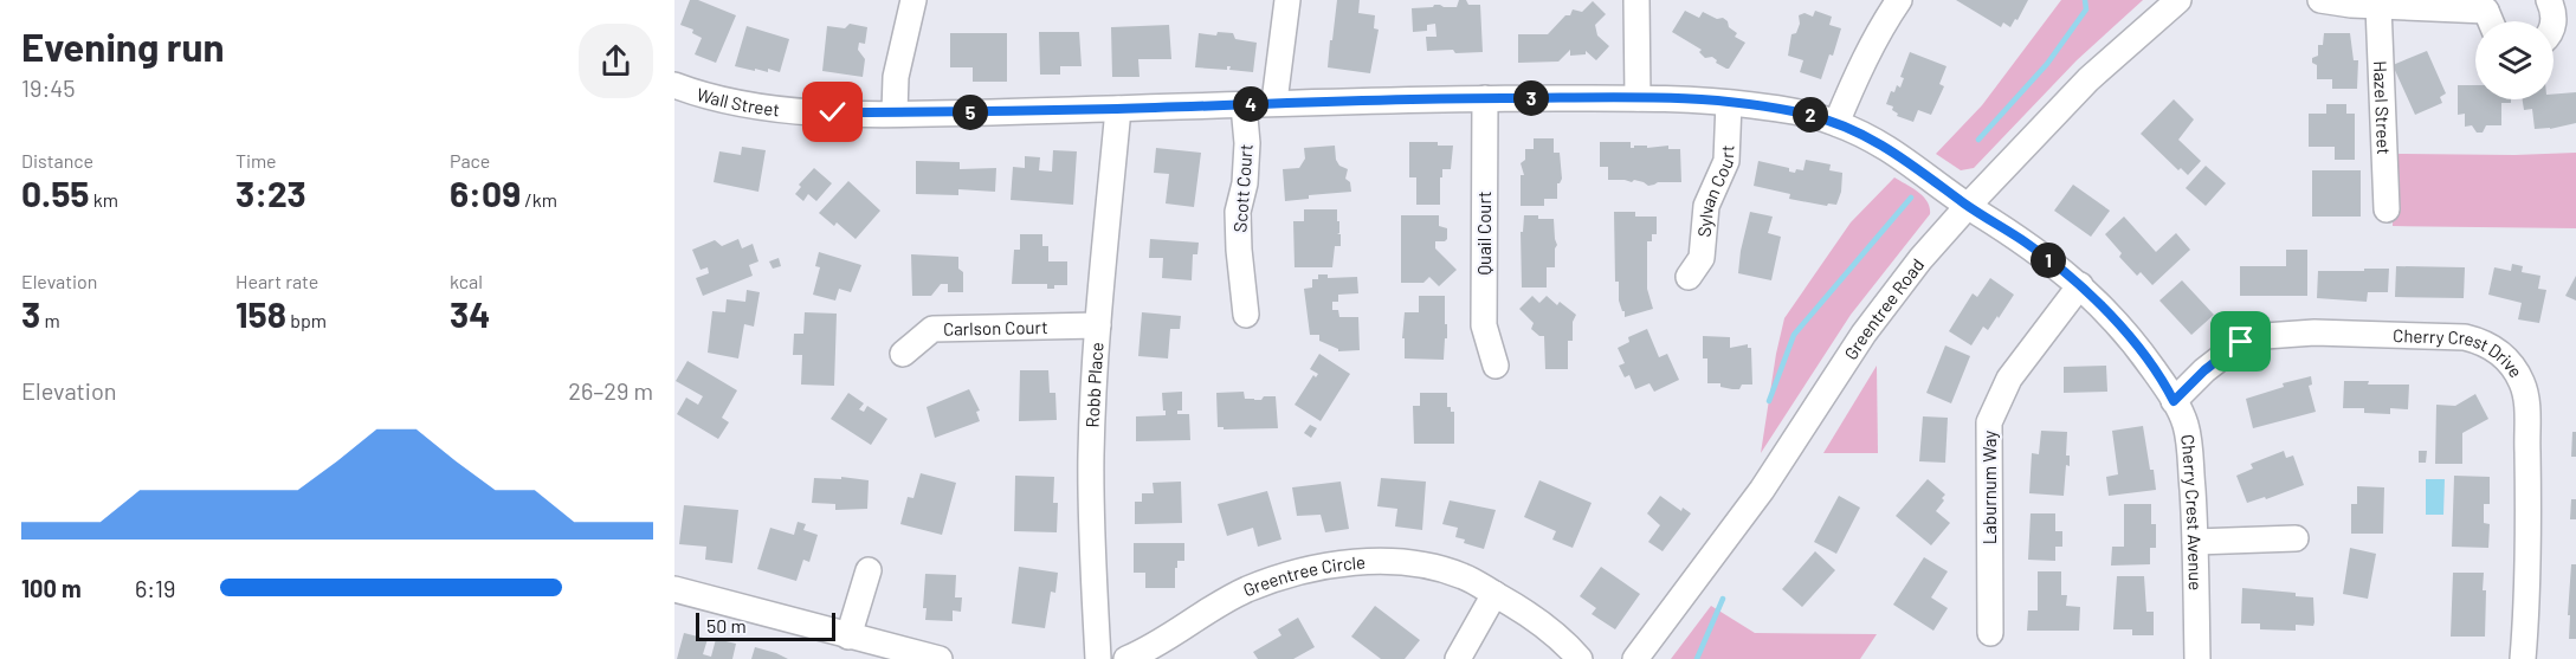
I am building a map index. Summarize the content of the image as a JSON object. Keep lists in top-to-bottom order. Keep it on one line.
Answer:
{"streets":{"street":["Wall Street","Hazel Street","Scott Court","Sylvan Court","Quail Court","Greentree Road","Carlson Court","Cherry Crest Drive","Robb Place","Laburnum Way","Cherry Crest Avenue","Greentree Circle"]},"crossings":[["Wall Street","Scott Court"],["Wall Street","Sylvan Court"],["Wall Street","Quail Court"],["Wall Street","Greentree Road"],["Wall Street","Robb Place"],["Wall Street","Cherry Crest Avenue"],["Greentree Road","Cherry Crest Avenue"],["Carlson Court","Robb Place"],["Cherry Crest Drive","Cherry Crest Avenue"],["Laburnum Way","Cherry Crest Avenue"]],"scale_bar":"50 m","page":{"heading":["Evening run","19:45"],"pins":["3","4","5","2","1"],"stats":[["Distance","0.55 km"],["Time","3:23"],["Pace","6:09 /km"],["Elevation","3 m"],["Heart rate","158 bpm"],["kcal","34"]],"chart":["Elevation","26–29 m"],"list":[{"name":"100 m","note":"6:19"}],"scale":"50 m"}}
